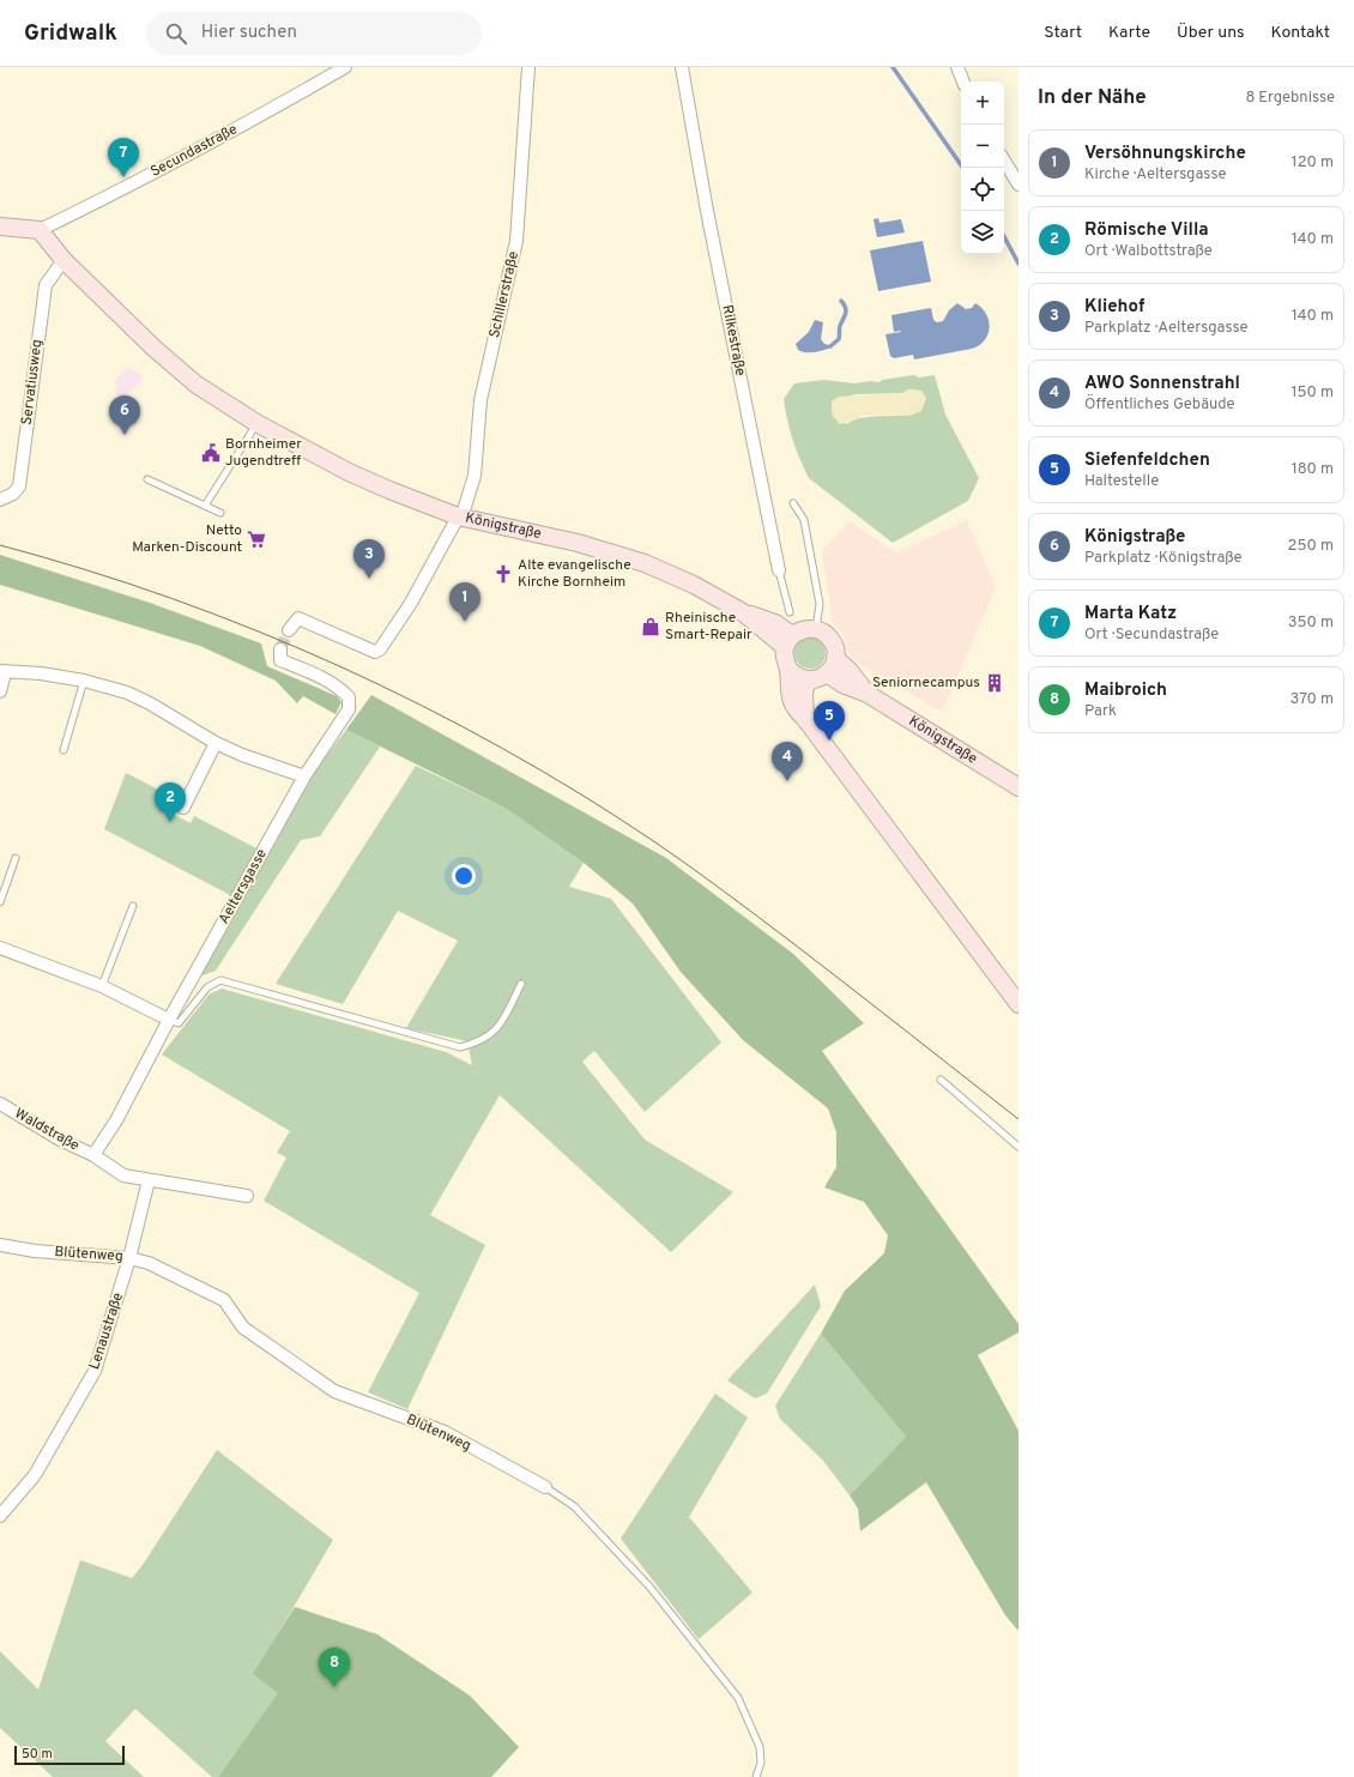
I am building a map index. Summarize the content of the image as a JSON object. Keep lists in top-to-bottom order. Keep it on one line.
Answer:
{"streets":{"street":["Secundastraße","Schillerstraße","Rilkestraße","Servatiusweg","Königstraße","Aeltersgasse","Waldstraße","Blütenweg","Lenaustraße"]},"crossings":[["Secundastraße","Königstraße"],["Schillerstraße","Königstraße"],["Servatiusweg","Königstraße"],["Aeltersgasse","Waldstraße"],["Blütenweg","Lenaustraße"]],"places":{"public building":["Bornheimer Jugendtreff"],"supermarket":["Netto Marken-Discount"],"church":["Alte evangelische Kirche Bornheim"],"shop":["Rheinische Smart-Repair"],"building":["Seniornecampus"]},"scale_bar":"50 m","page":{"header":"Gridwalk","search":"Hier suchen","nav":["Start","Karte","Über uns","Kontakt"],"heading":["In der Nähe","8 Ergebnisse"],"map_buttons":["+","−"],"list":[{"mark":"1","name":"Versöhnungskirche","note":"Kirche · Aeltersgasse","value":"120 m"},{"mark":"2","name":"Römische Villa","note":"Ort · Walbottstraße","value":"140 m"},{"mark":"3","name":"Kliehof","note":"Parkplatz · Aeltersgasse","value":"140 m"},{"mark":"4","name":"AWO Sonnenstrahl","note":"Öffentliches Gebäude","value":"150 m"},{"mark":"5","name":"Siefenfeldchen","note":"Haltestelle","value":"180 m"},{"mark":"6","name":"Königstraße","note":"Parkplatz · Königstraße","value":"250 m"},{"mark":"7","name":"Marta Katz","note":"Ort · Secundastraße","value":"350 m"},{"mark":"8","name":"Maibroich","note":"Park","value":"370 m"}],"pins":["7","6","3","1","5","4","2","8"],"scale":"50 m"}}
